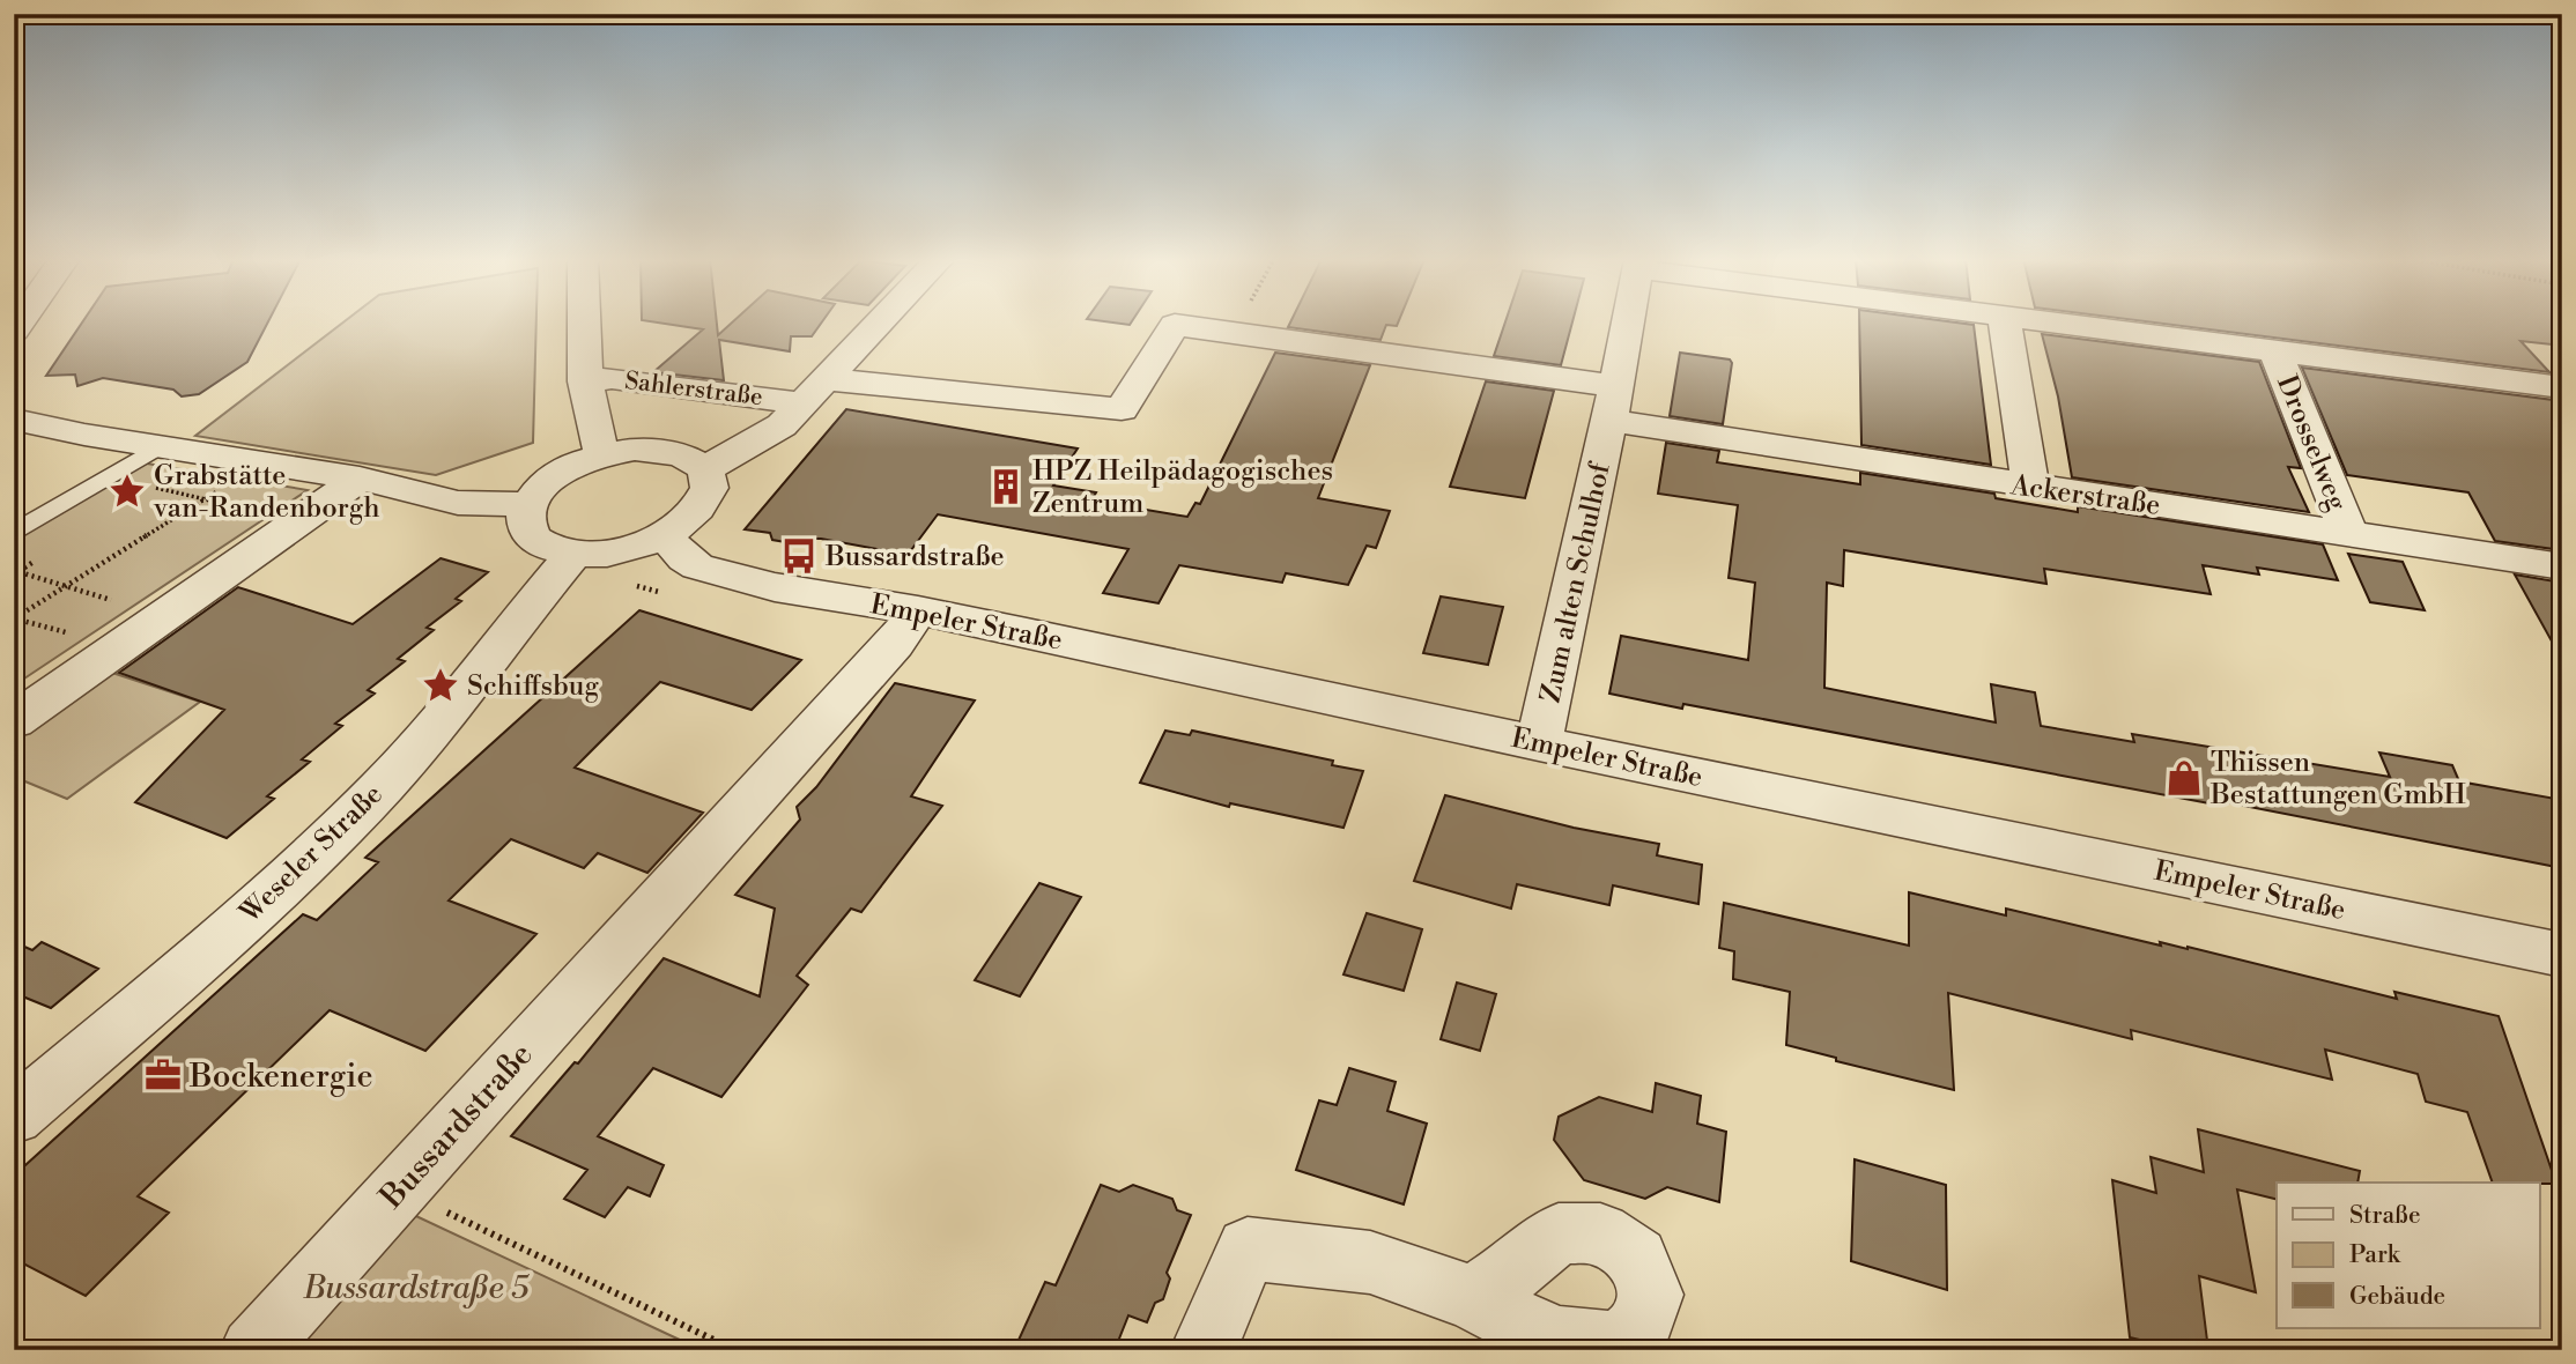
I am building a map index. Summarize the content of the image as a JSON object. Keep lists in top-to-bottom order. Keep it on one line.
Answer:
{"streets":{"street":["Sahlerstraße","Drosselweg","Ackerstraße","Zum alten Schulhof","Empeler Straße","Weseler Straße","Bussardstraße"]},"crossings":[["Drosselweg","Ackerstraße"],["Ackerstraße","Zum alten Schulhof"],["Zum alten Schulhof","Empeler Straße"],["Empeler Straße","Bussardstraße"]],"parks":["Bussardstraße 5"],"places":{"building":["HPZ Heilpädagogisches Zentrum"],"place":["Grabstätte van-Randenborgh","Schiffsbug"],"bus stop":["Bussardstraße"],"shop":["Thissen Bestattungen GmbH"],"office":["Bockenergie"]},"legend":["Straße","Park","Gebäude"]}
